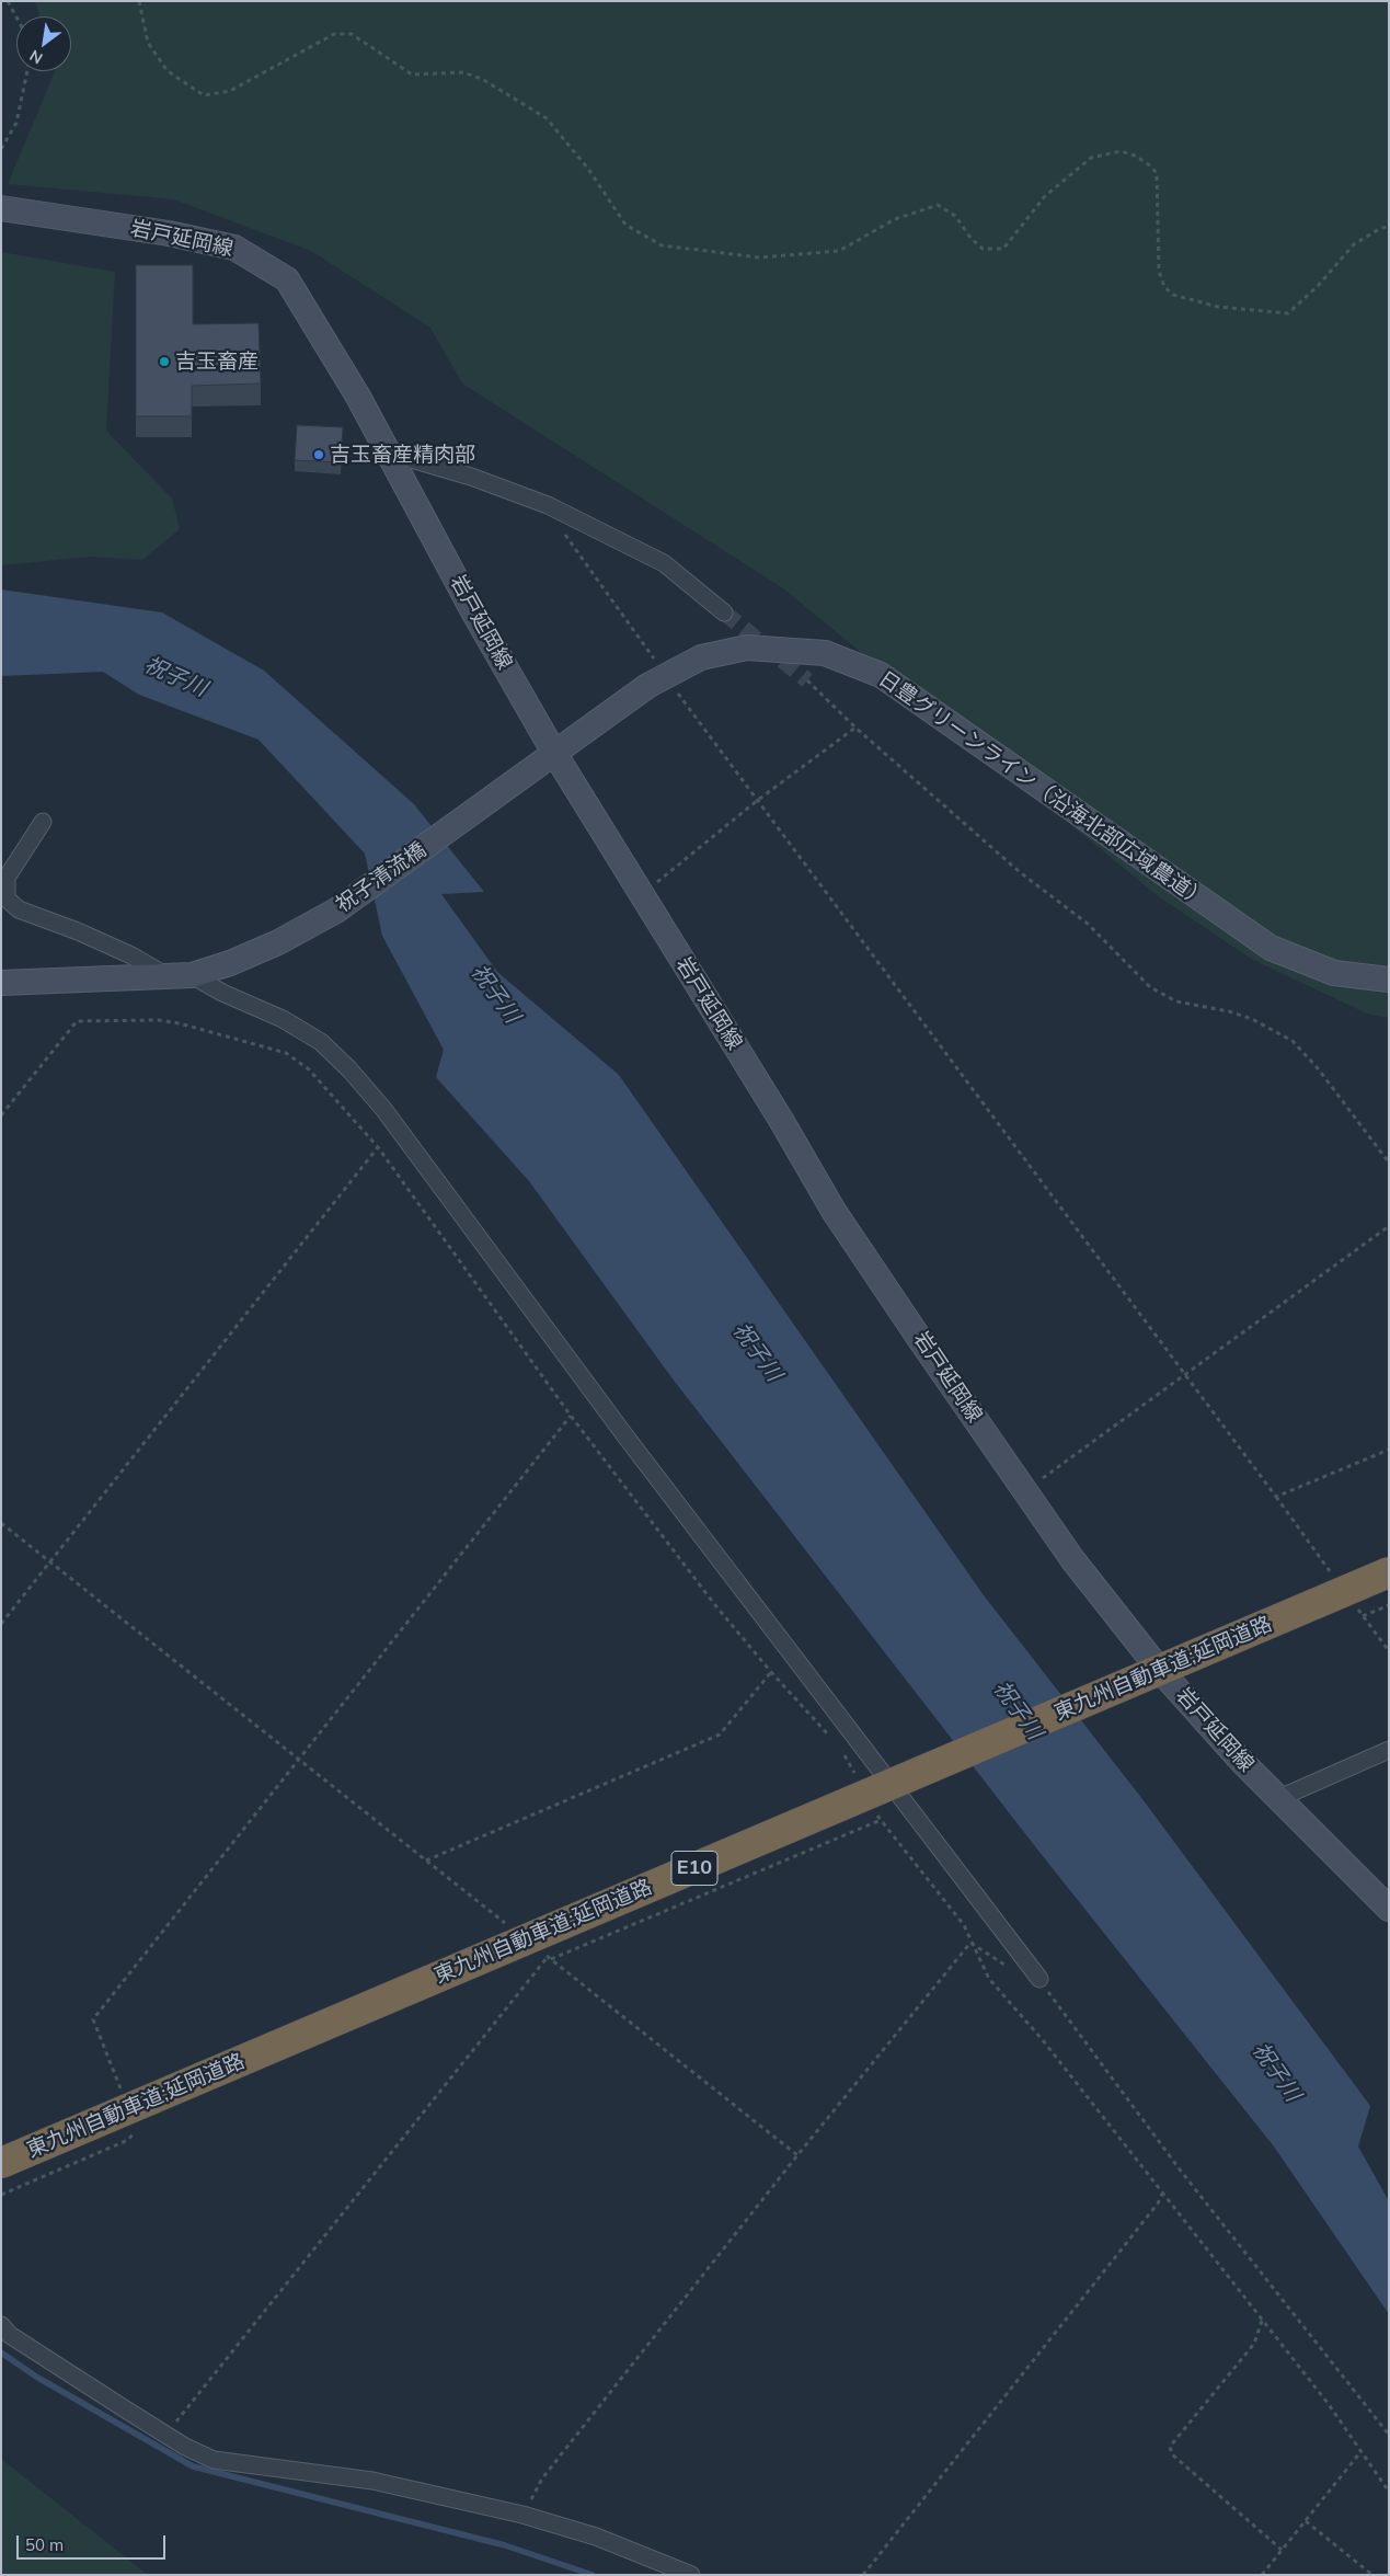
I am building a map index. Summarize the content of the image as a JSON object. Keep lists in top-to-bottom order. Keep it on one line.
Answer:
{"streets":{"highway":["東九州自動車道;延岡道路","E10"],"main road":["岩戸延岡線","日豊グリーンライン（沿海北部広域農道）","祝子清流橋"]},"crossings":[["岩戸延岡線","日豊グリーンライン（沿海北部広域農道）"],["日豊グリーンライン（沿海北部広域農道）","祝子清流橋"]],"water":["祝子川"],"places":["吉玉畜産","吉玉畜産精肉部"],"scale_bar":"50 m","north":"bottom left"}
